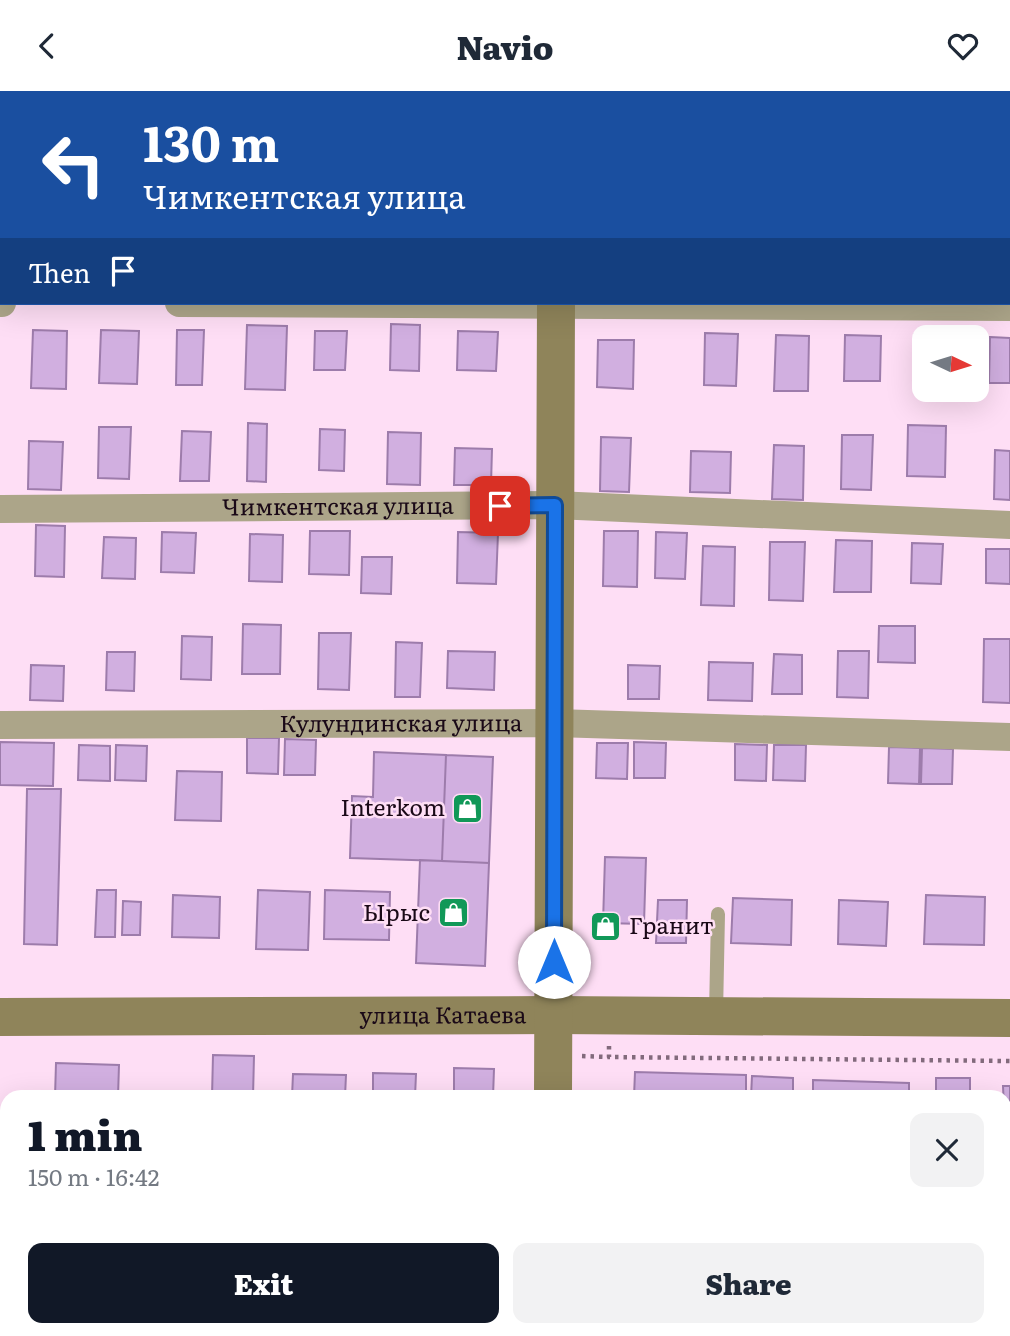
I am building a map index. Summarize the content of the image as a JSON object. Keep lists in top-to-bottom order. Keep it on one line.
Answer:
{"streets":{"street":["Чимкентская улица","Кулундинская улица","улица Катаева"]},"places":{"shop":["Interkom","Ырыс","Гранит"]},"north":"right","page":{"header":"Navio","turn":["130 m","Чимкентская улица"],"then":"Then","heading":["1 min","150 m · 16:42"],"buttons":["Exit","Share"]}}
